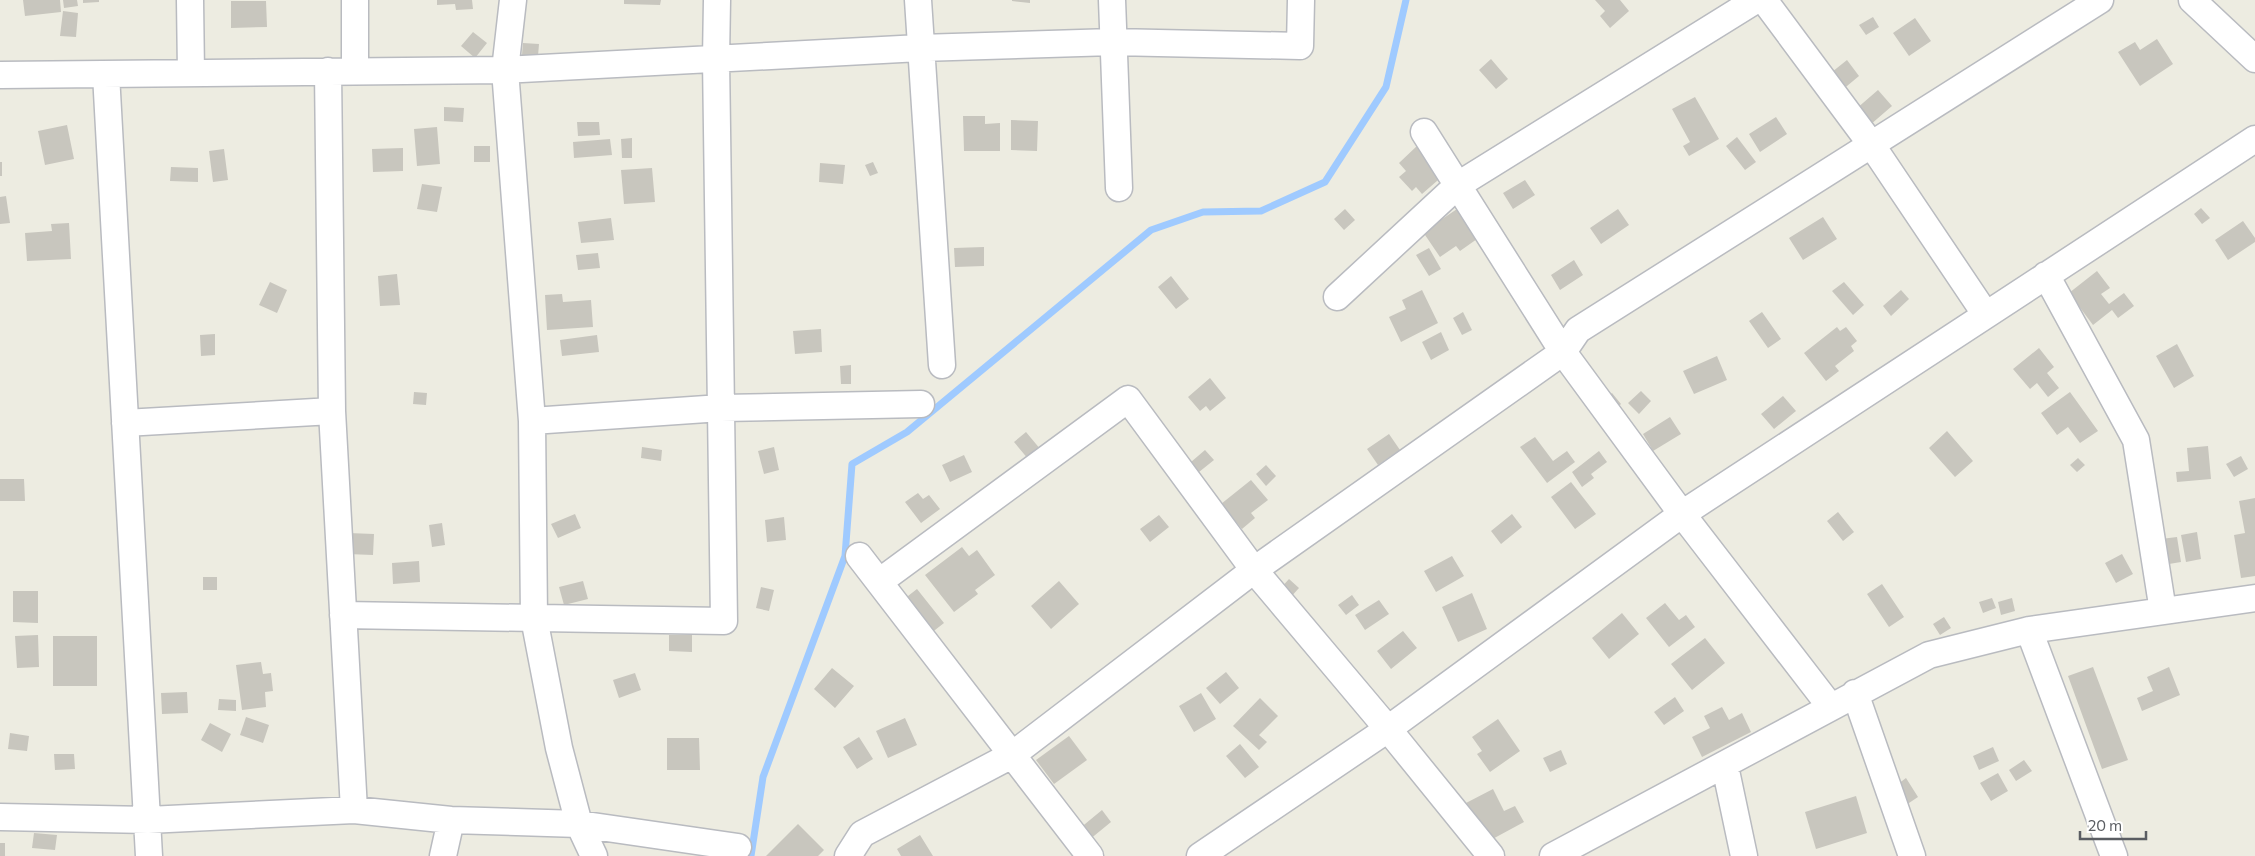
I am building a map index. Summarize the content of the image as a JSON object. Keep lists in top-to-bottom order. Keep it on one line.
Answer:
{"scale_bar":"20 m"}
